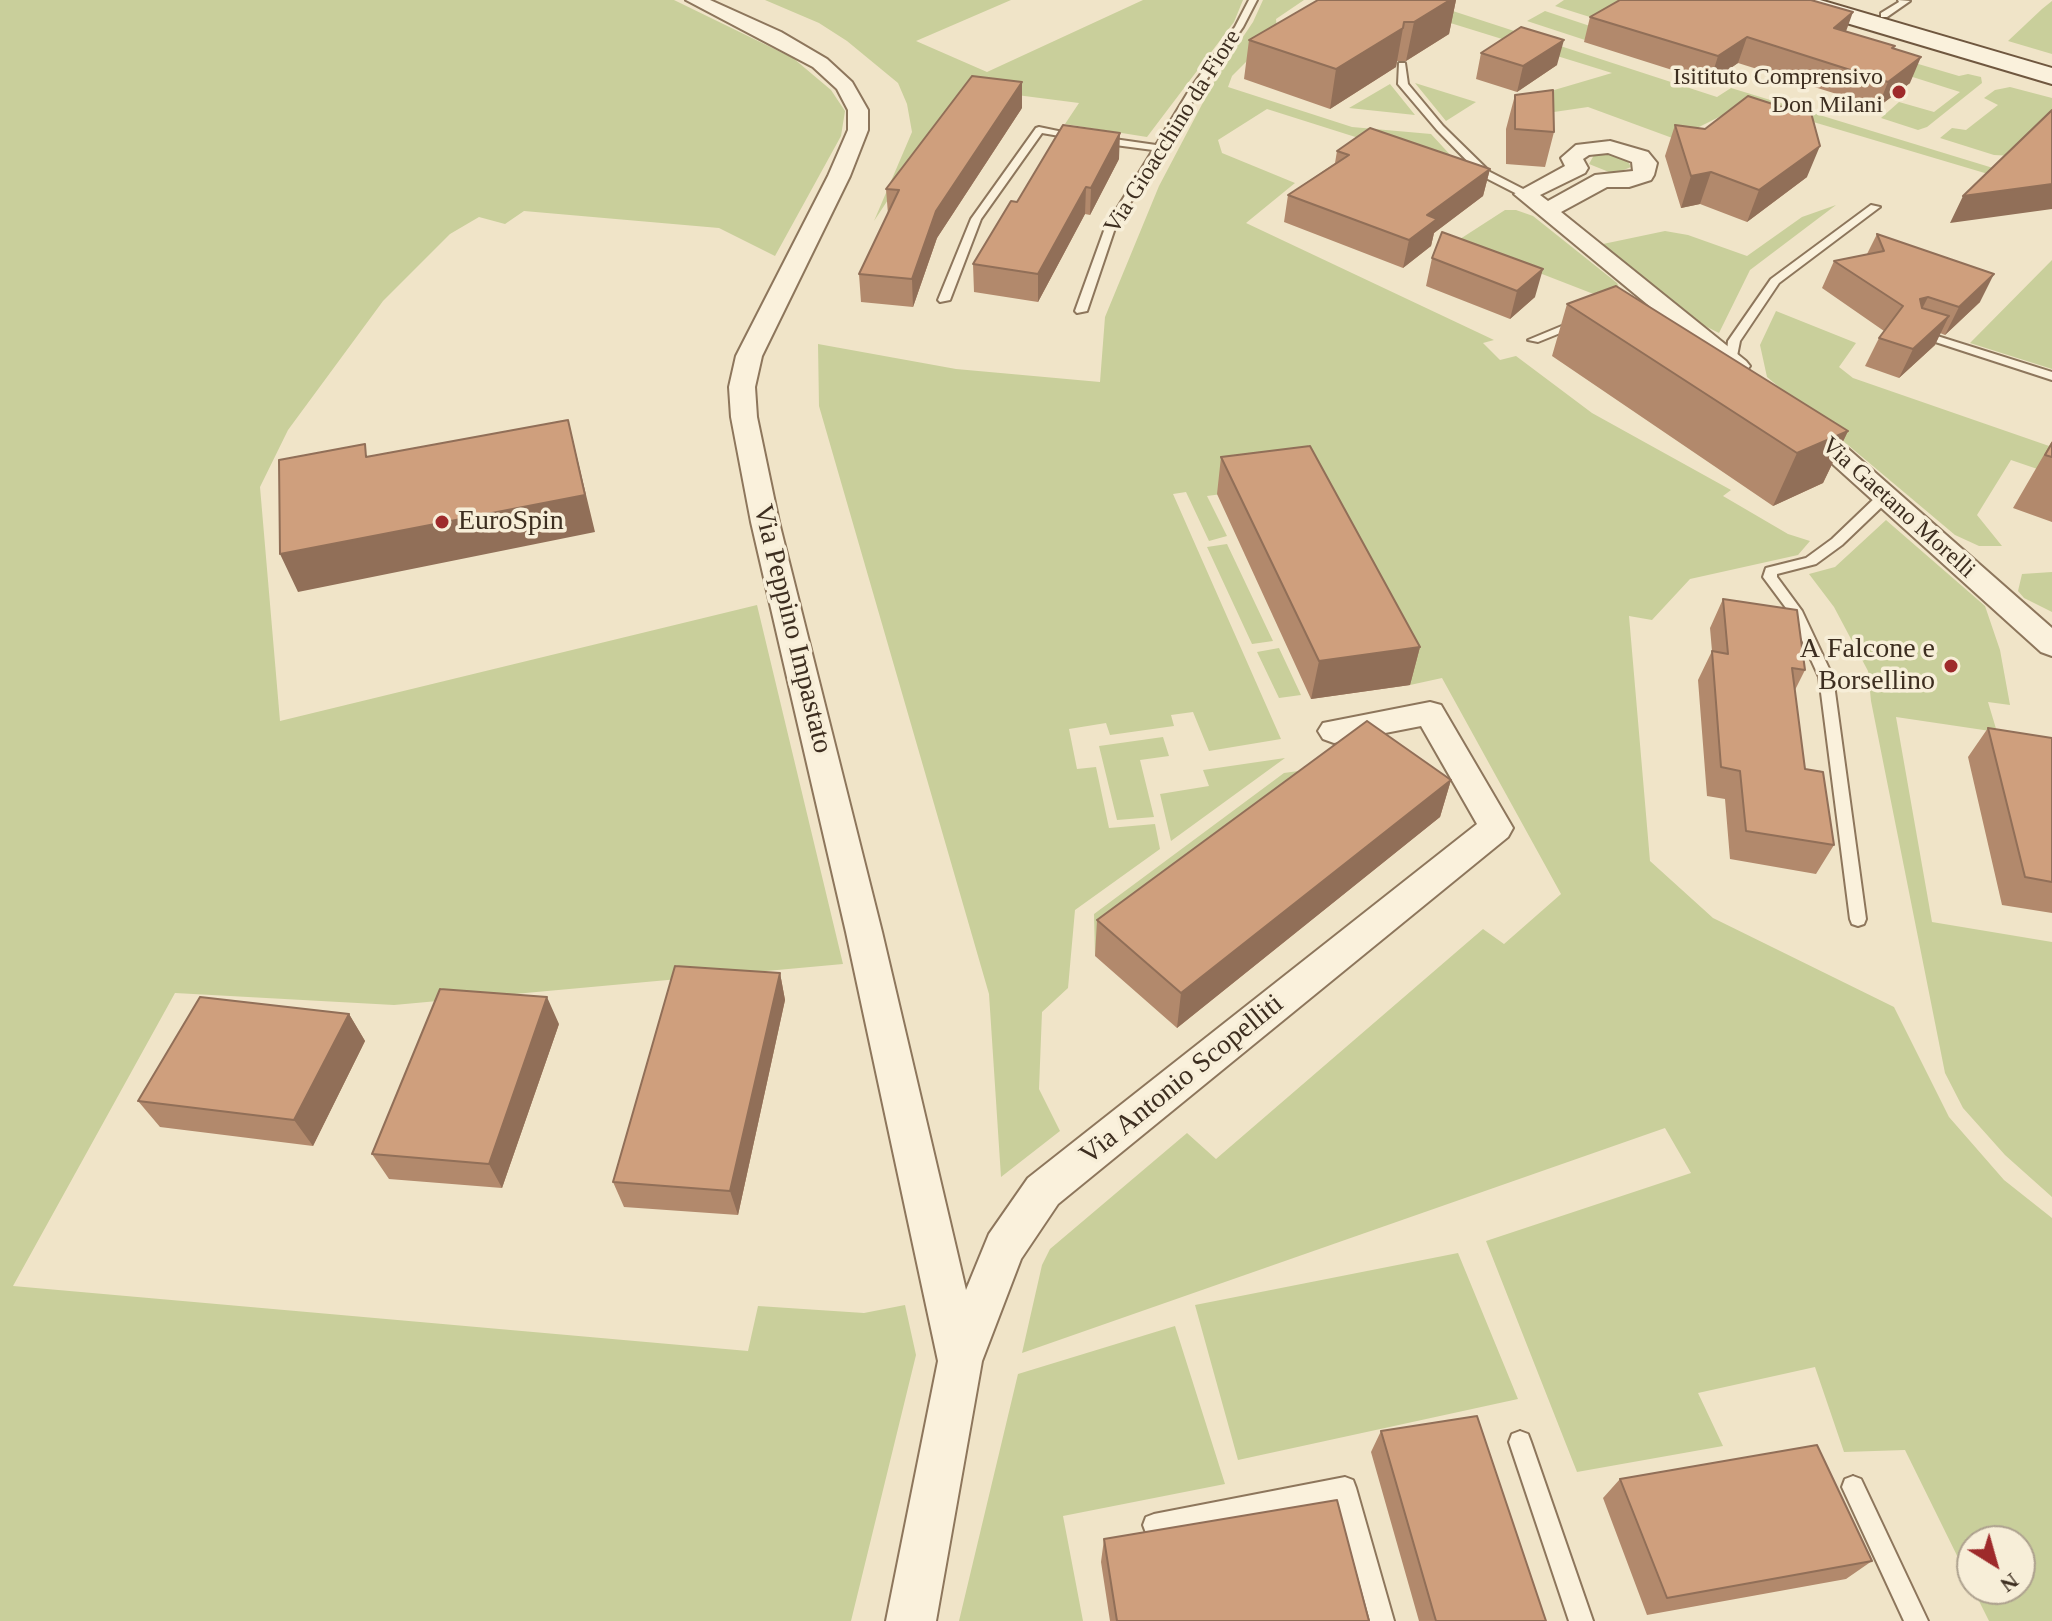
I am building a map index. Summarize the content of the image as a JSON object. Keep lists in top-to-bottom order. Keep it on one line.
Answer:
{"streets":{"street":["Via Gaetano Morelli","Via Peppino Impastato","Via Antonio Scopelliti"],"lane":["Via Gioacchino da Fiore"]},"crossings":[["Via Peppino Impastato","Via Antonio Scopelliti"]],"places":["Isitituto Comprensivo Don Milani","EuroSpin","A Falcone e Borsellino"],"north":"bottom right"}
